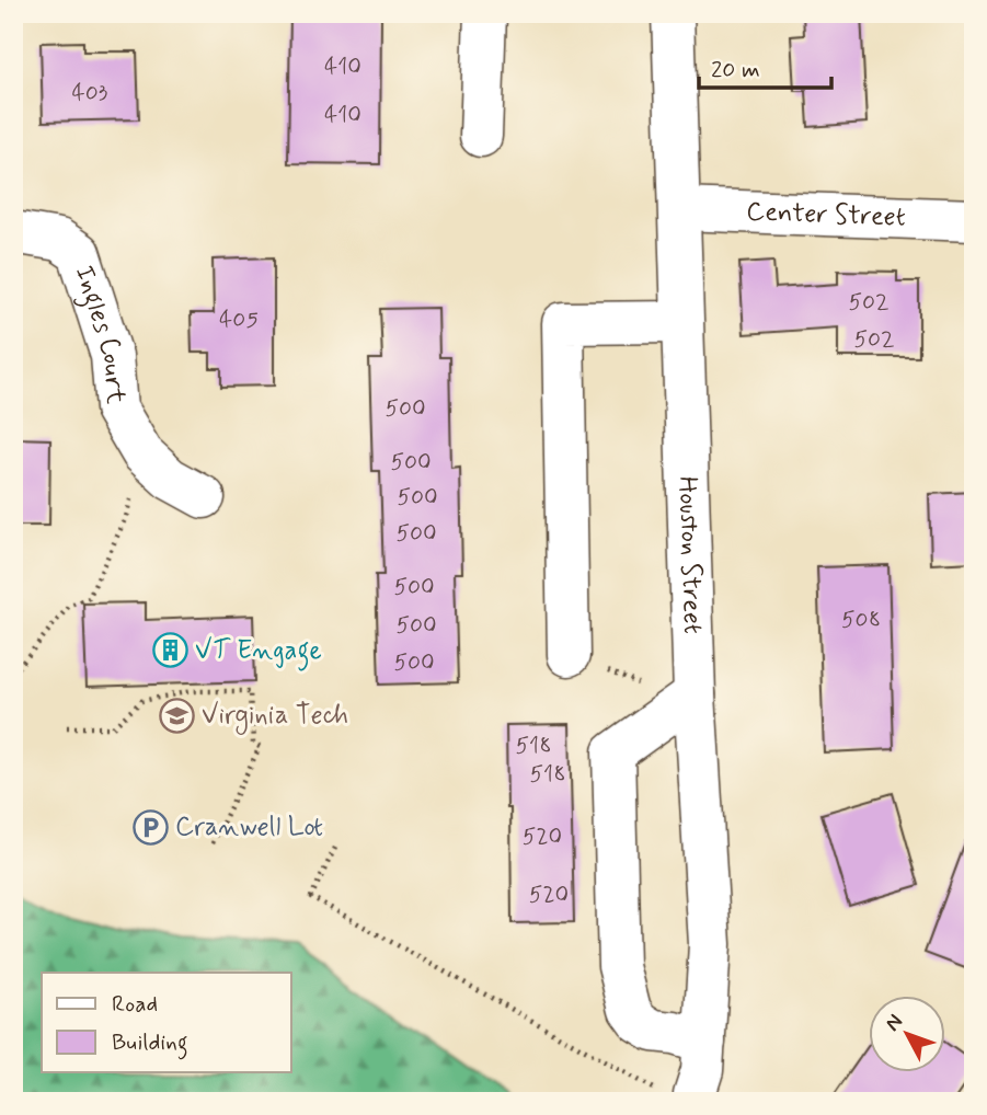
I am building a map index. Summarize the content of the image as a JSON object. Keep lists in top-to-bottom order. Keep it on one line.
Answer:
{"streets":{"street":["Center Street","Ingles Court","Houston Street"]},"crossings":[["Center Street","Houston Street"]],"places":{"building":["VT Engage"],"school or university":["Virginia Tech"],"parking":["Cranwell Lot"]},"house_numbers":["410","403","410","502","405","502","500","500","500","500","500","508","500","500","518","518","520","520"],"legend":["Road","Building"],"scale_bar":"20 m","north":"top left"}
